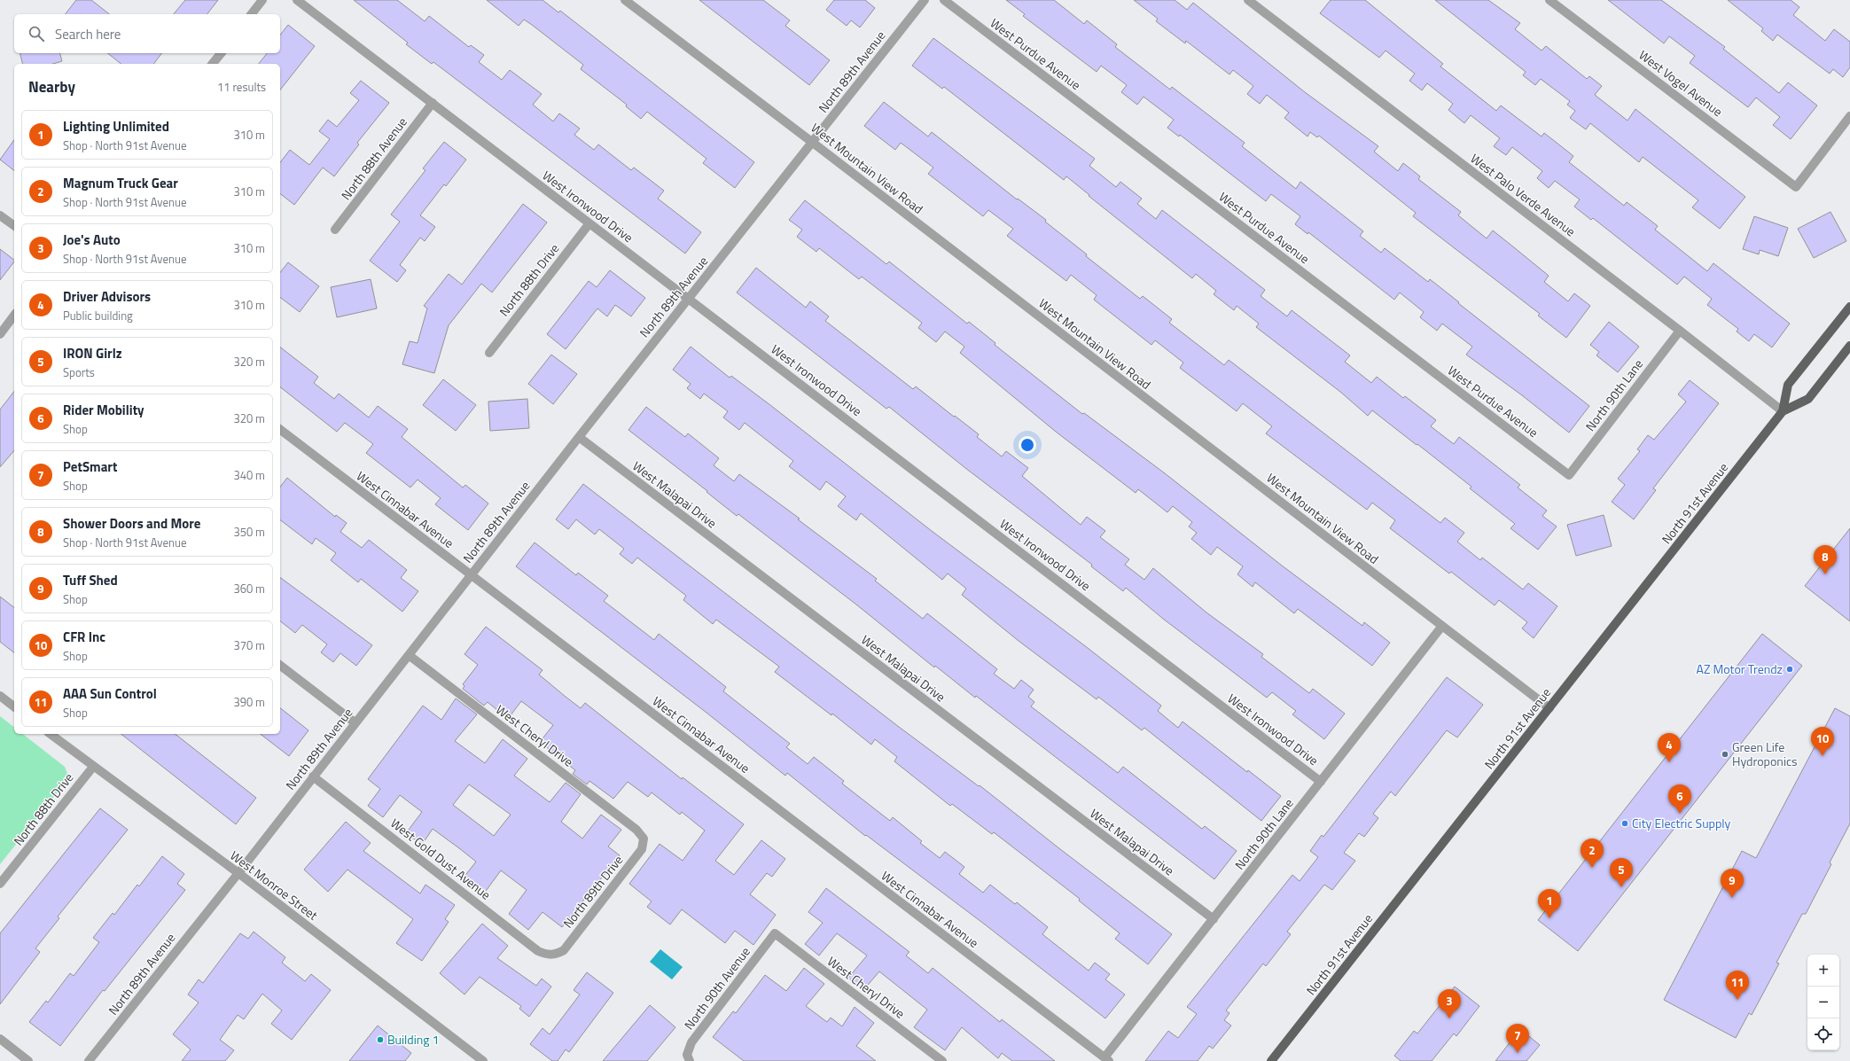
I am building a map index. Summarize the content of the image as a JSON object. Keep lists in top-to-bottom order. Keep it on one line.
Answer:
{"streets":{"main road":["North 91st Avenue"],"street":["West Purdue Avenue","North 89th Avenue","West Vogel Avenue","North 88th Avenue","West Mountain View Road","West Palo Verde Avenue","West Ironwood Drive","North 88th Drive","North 90th Lane","West Malapai Drive","West Cinnabar Avenue","West Cheryl Drive","West Gold Dust Avenue","West Monroe Street","North 89th Drive","North 90th Avenue"]},"crossings":[["West Purdue Avenue","North 90th Lane"],["North 89th Avenue","West Mountain View Road"],["North 89th Avenue","West Ironwood Drive"],["North 89th Avenue","West Malapai Drive"],["North 89th Avenue","West Cinnabar Avenue"],["North 89th Avenue","West Cheryl Drive"],["North 89th Avenue","West Gold Dust Avenue"],["North 89th Avenue","West Monroe Street"],["North 88th Avenue","West Ironwood Drive"],["West Mountain View Road","North 90th Lane"],["West Mountain View Road","North 91st Avenue"],["West Palo Verde Avenue","North 90th Lane"],["West Palo Verde Avenue","North 91st Avenue"],["West Ironwood Drive","North 88th Drive"],["West Ironwood Drive","North 90th Lane"],["North 88th Drive","West Monroe Street"],["North 90th Lane","West Malapai Drive"],["North 90th Lane","West Cinnabar Avenue"],["West Cheryl Drive","North 89th Drive"],["West Cheryl Drive","North 90th Avenue"],["West Gold Dust Avenue","North 89th Drive"]],"places":["AZ Motor Trendz","Green Life Hydroponics","City Electric Supply","Building 1"],"page":{"search":"Search here","heading":["Nearby","11 results"],"list":[{"mark":"1","name":"Lighting Unlimited","note":"Shop · North 91st Avenue","value":"310 m"},{"mark":"2","name":"Magnum Truck Gear","note":"Shop · North 91st Avenue","value":"310 m"},{"mark":"3","name":"Joe's Auto","note":"Shop · North 91st Avenue","value":"310 m"},{"mark":"4","name":"Driver Advisors","note":"Public building","value":"310 m"},{"mark":"5","name":"IRON Girlz","note":"Sports","value":"320 m"},{"mark":"6","name":"Rider Mobility","note":"Shop","value":"320 m"},{"mark":"7","name":"PetSmart","note":"Shop","value":"340 m"},{"mark":"8","name":"Shower Doors and More","note":"Shop · North 91st Avenue","value":"350 m"},{"mark":"9","name":"Tuff Shed","note":"Shop","value":"360 m"},{"mark":"10","name":"CFR Inc","note":"Shop","value":"370 m"},{"mark":"11","name":"AAA Sun Control","note":"Shop","value":"390 m"}],"pins":["8","10","4","6","2","5","9","1","11","3","7"],"map_buttons":["+","−"]}}
